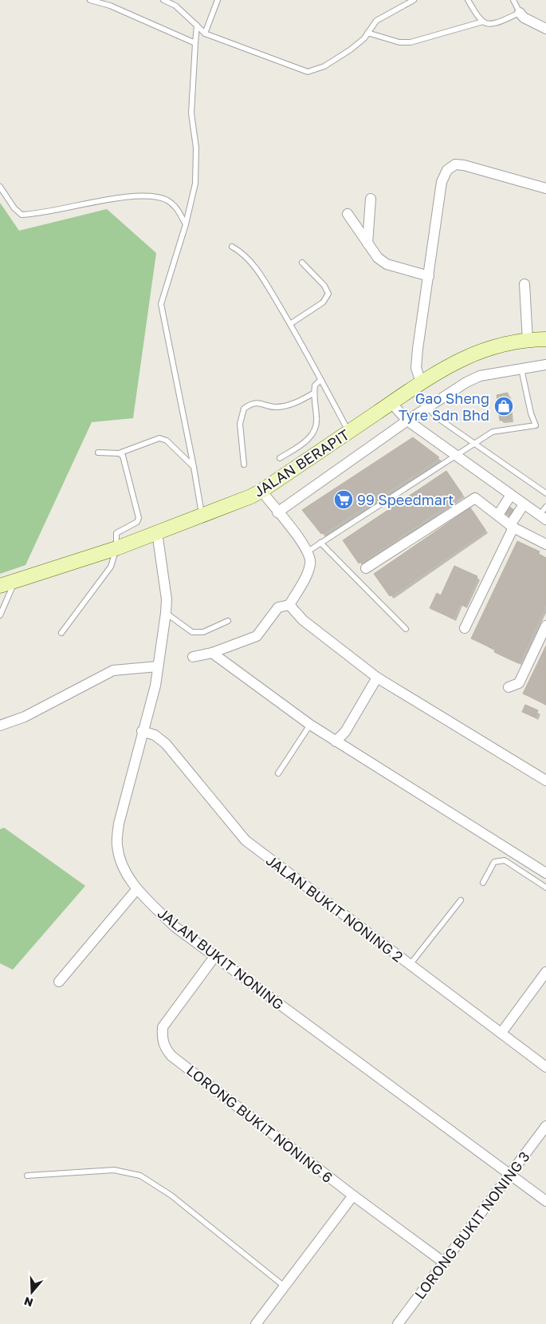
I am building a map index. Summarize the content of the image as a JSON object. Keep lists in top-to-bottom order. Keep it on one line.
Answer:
{"streets":{"main road":["JALAN BERAPIT"],"street":["JALAN BUKIT NONING 2","JALAN BUKIT NONING","LORONG BUKIT NONING 6","LORONG BUKIT NONING 3"]},"crossings":[["JALAN BERAPIT","JALAN BUKIT NONING"],["JALAN BUKIT NONING 2","JALAN BUKIT NONING"],["JALAN BUKIT NONING","LORONG BUKIT NONING 6"],["JALAN BUKIT NONING","LORONG BUKIT NONING 3"],["LORONG BUKIT NONING 6","LORONG BUKIT NONING 3"]],"places":{"shop":["Gao Sheng Tyre Sdn Bhd"],"supermarket":["99 Speedmart"]},"north":"bottom"}
